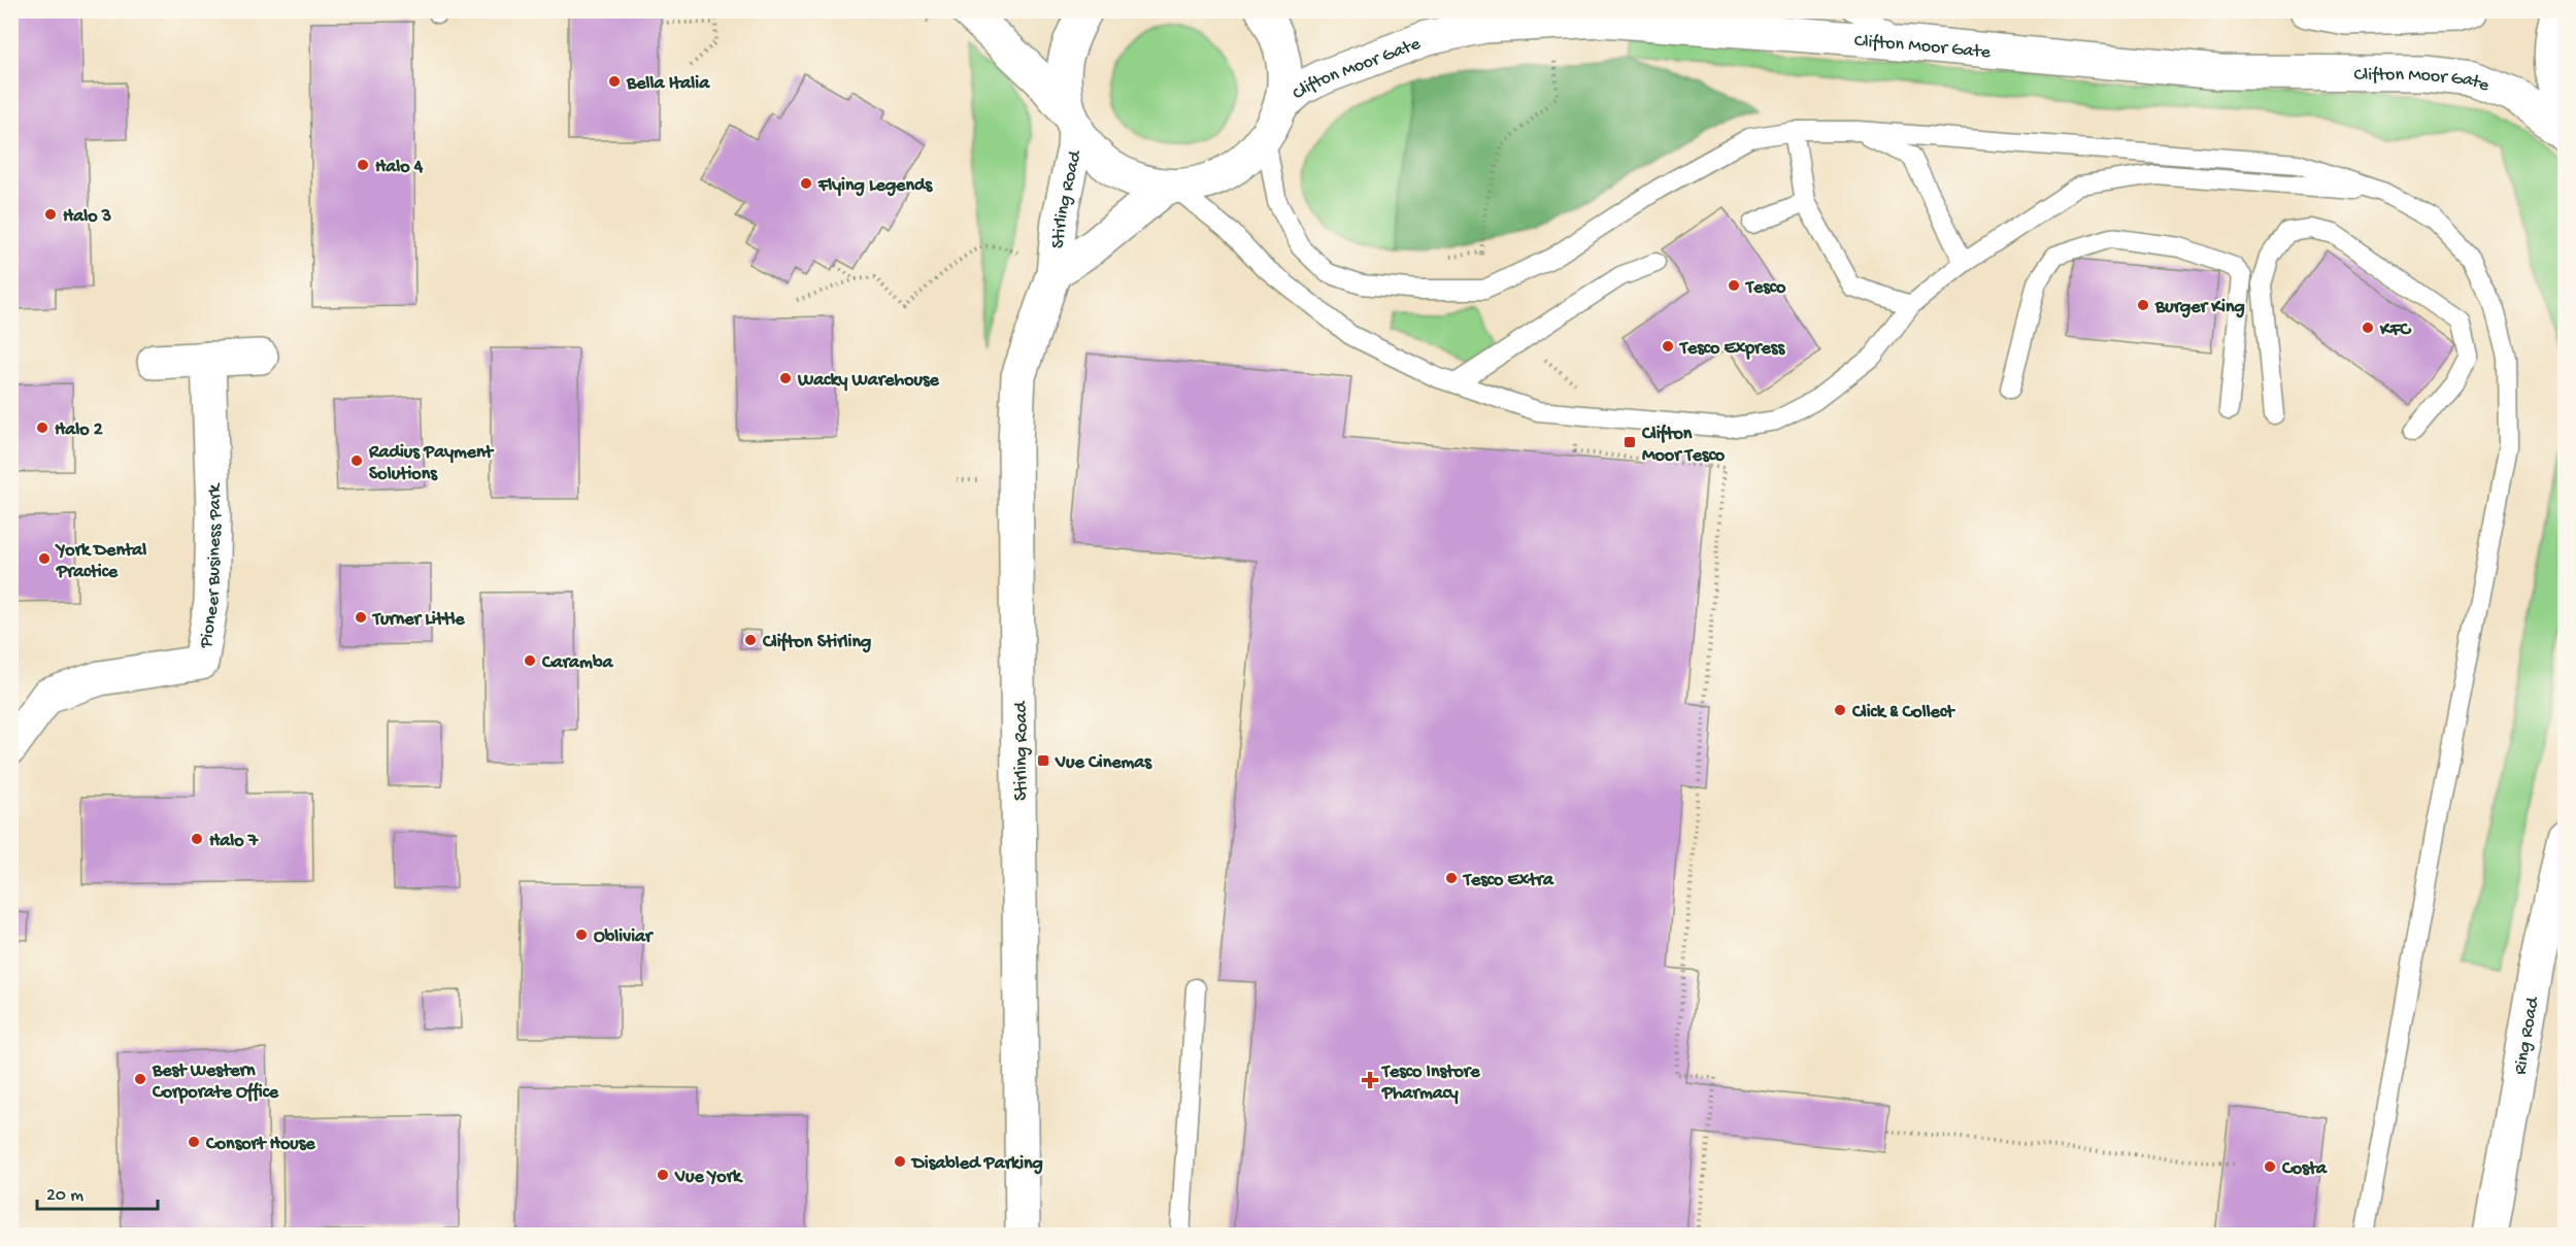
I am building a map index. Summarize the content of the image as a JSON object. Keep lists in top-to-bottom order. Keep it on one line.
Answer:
{"streets":{"main road":["Clifton Moor Gate","Stirling Road","Pioneer Business Park","Ring Road"]},"places":{"other":["Bella Italia","Halo 4","Flying Legends","Halo 3","Tesco","Burger King","KFC","Tesco Express","Wacky Warehouse","Halo 2","Radius Payment Solutions","York Dental Practice","Turner Little","Clifton Stirling","Caramba","Click & Collect","Halo 7","Tesco Extra","Obliviar","Best Western Corporate Office","Consort House","Disabled Parking","Costa","Vue York"],"transit":["Clifton Moor Tesco","Vue Cinemas"],"health":["Tesco Instore Pharmacy"]},"scale_bar":"20 m"}
